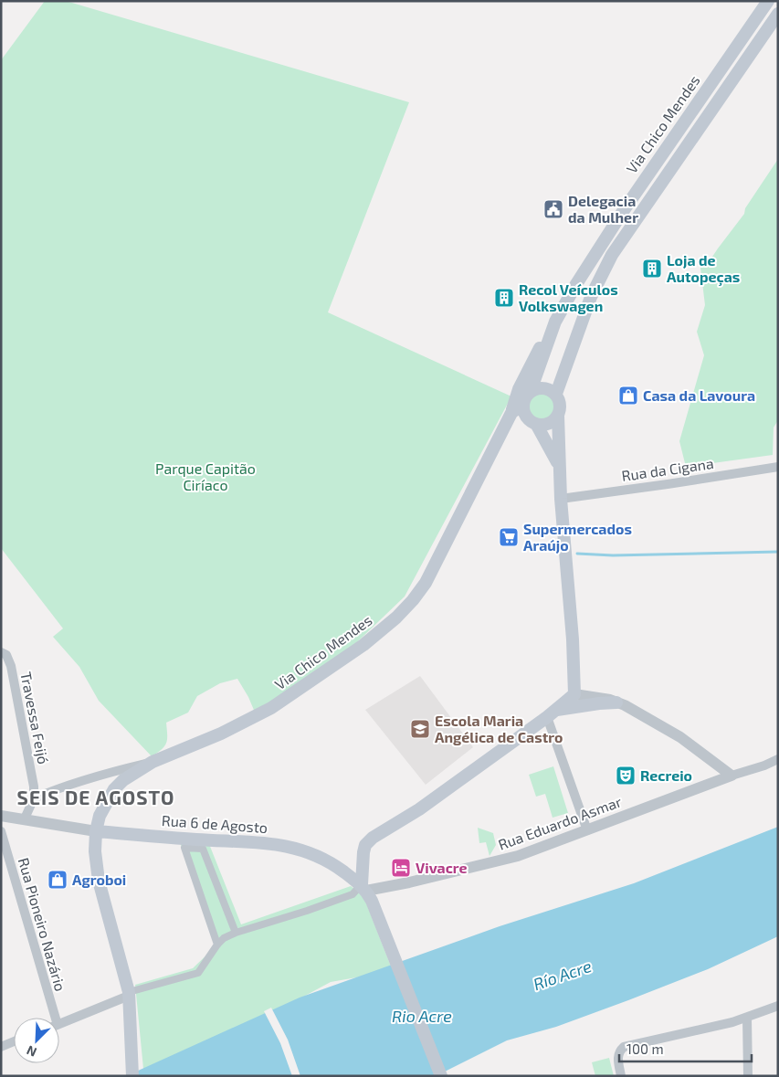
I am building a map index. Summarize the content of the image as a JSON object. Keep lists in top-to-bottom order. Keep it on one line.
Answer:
{"streets":{"main road":["Via Chico Mendes","Rua 6 de Agosto"],"street":["Rua da Cigana","Travessa Feijó","Rua Eduardo Asmar","Rua Pioneiro Nazário"]},"crossings":[["Via Chico Mendes","Rua 6 de Agosto"],["Rua Eduardo Asmar","Rua 6 de Agosto"]],"districts":["SEIS DE AGOSTO"],"water":["Río Acre","Rio Acre"],"parks":["Parque Capitão Ciríaco"],"places":{"public building":["Delegacia da Mulher"],"building":["Loja de Autopeças","Recol Veículos Volkswagen"],"shop":["Casa da Lavoura","Agroboi"],"supermarket":["Supermercados Araújo"],"school or university":["Escola Maria Angélica de Castro"],"theatre":["Recreio"],"hotel":["Vivacre"]},"scale_bar":"100 m","north":"bottom left"}
